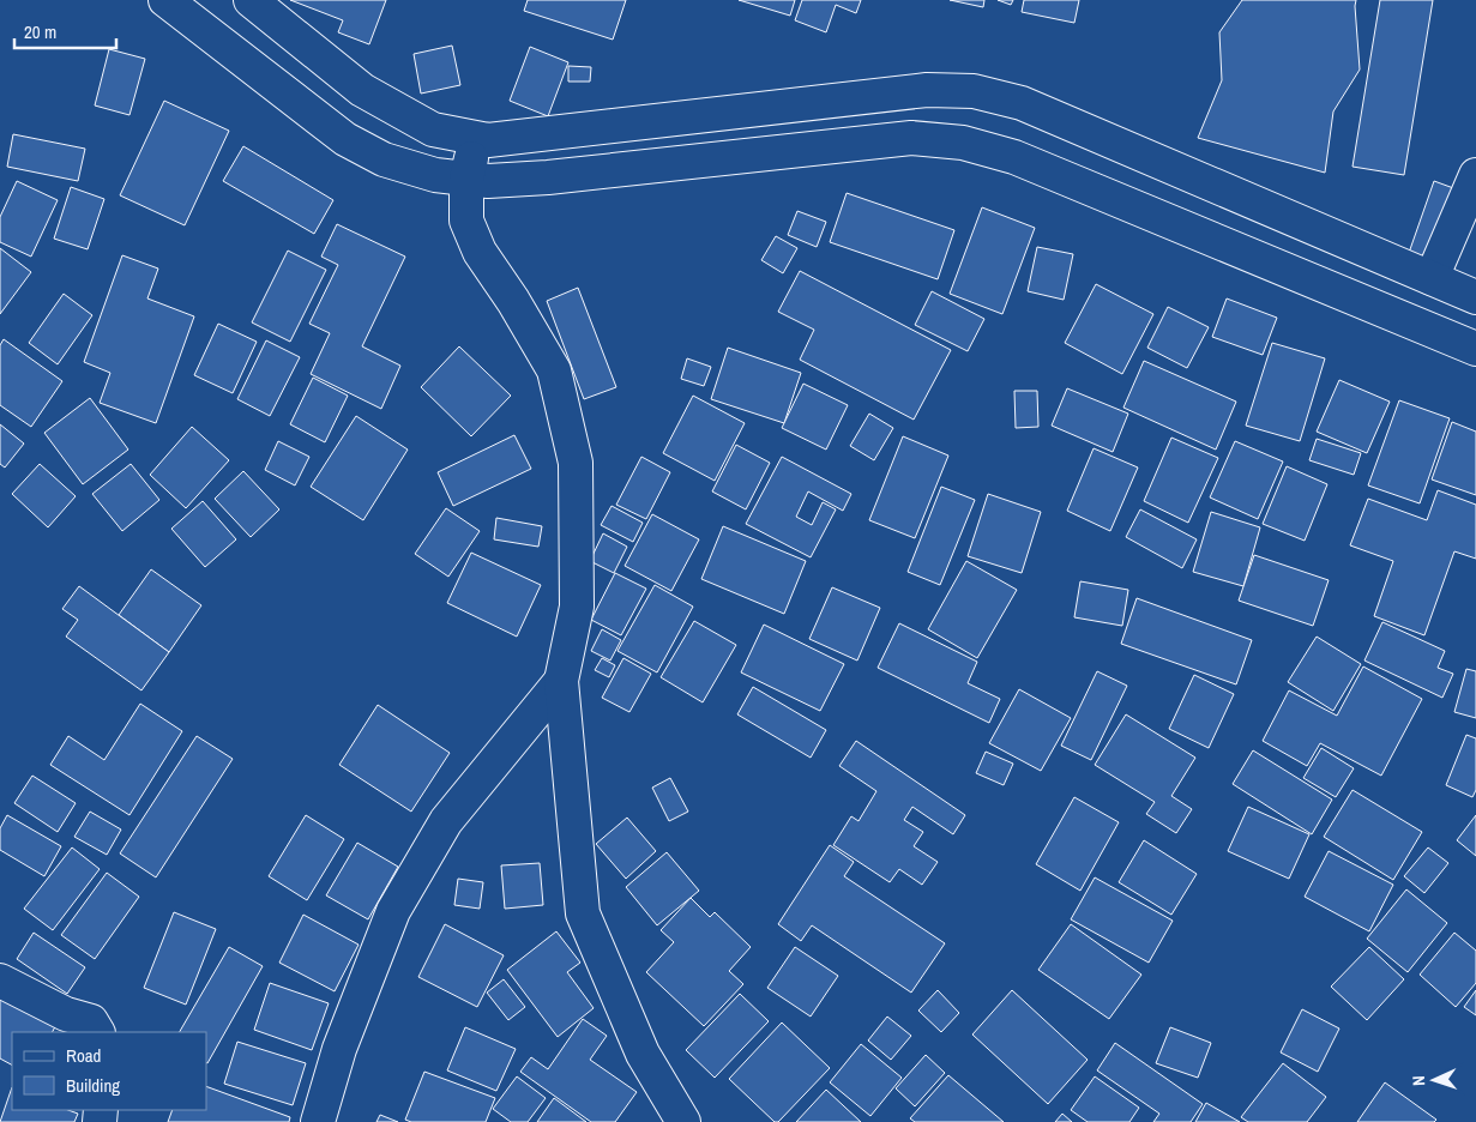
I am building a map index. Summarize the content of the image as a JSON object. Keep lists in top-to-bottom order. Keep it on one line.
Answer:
{"legend":["Road","Building"],"scale_bar":"20 m","north":"left"}
